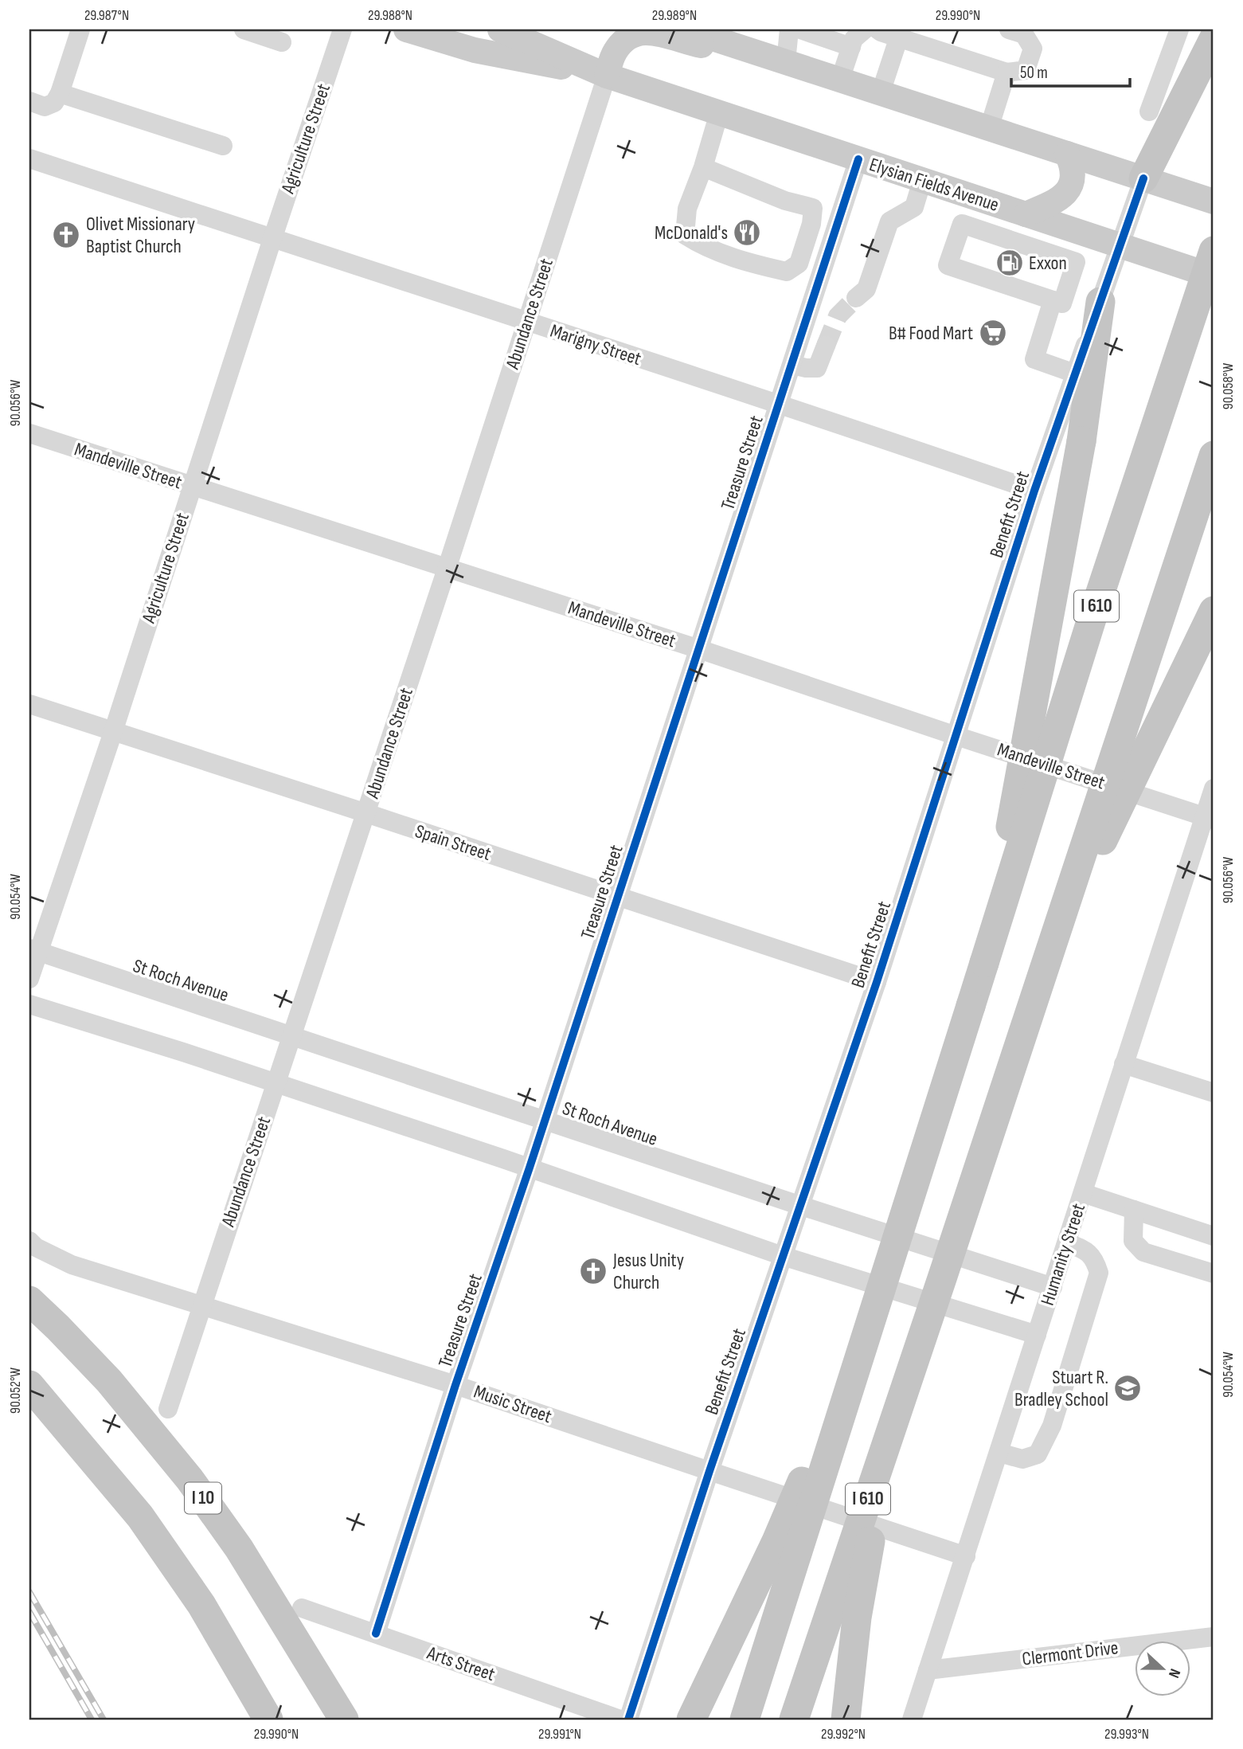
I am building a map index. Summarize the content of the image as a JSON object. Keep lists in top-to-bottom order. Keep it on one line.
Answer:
{"streets":{"highway":["I 610","I 10"],"main road":["Elysian Fields Avenue"],"street":["Agriculture Street","Abundance Street","Marigny Street","Treasure Street","Mandeville Street","Benefit Street","Spain Street","St Roch Avenue","Humanity Street","Music Street","Clermont Drive","Arts Street"]},"crossings":[["Agriculture Street","Marigny Street"],["Agriculture Street","Mandeville Street"],["Agriculture Street","Spain Street"],["Agriculture Street","St Roch Avenue"],["Elysian Fields Avenue","Abundance Street"],["Elysian Fields Avenue","Treasure Street"],["Elysian Fields Avenue","Benefit Street"],["Abundance Street","Marigny Street"],["Abundance Street","Mandeville Street"],["Abundance Street","Spain Street"],["Abundance Street","St Roch Avenue"],["Abundance Street","Music Street"],["Marigny Street","Treasure Street"],["Marigny Street","Benefit Street"],["Treasure Street","Mandeville Street"],["Treasure Street","Spain Street"],["Treasure Street","St Roch Avenue"],["Treasure Street","Music Street"],["Treasure Street","Arts Street"],["Mandeville Street","Benefit Street"],["Mandeville Street","Humanity Street"],["Benefit Street","Spain Street"],["Benefit Street","St Roch Avenue"],["Benefit Street","Music Street"],["St Roch Avenue","Humanity Street"],["Humanity Street","Music Street"],["Humanity Street","Clermont Drive"]],"places":{"restaurant":["McDonald's"],"church":["Olivet Missionary Baptist Church","Jesus Unity Church"],"fuel station":["Exxon"],"supermarket":["B# Food Mart"],"school or university":["Stuart R. Bradley School"]},"scale_bar":"50 m","north":"right","coordinates":["29.987°N","29.988°N","29.989°N","29.990°N","90.058°W","90.056°W","90.054°W","90.052°W","29.991°N","29.992°N","29.993°N"]}
